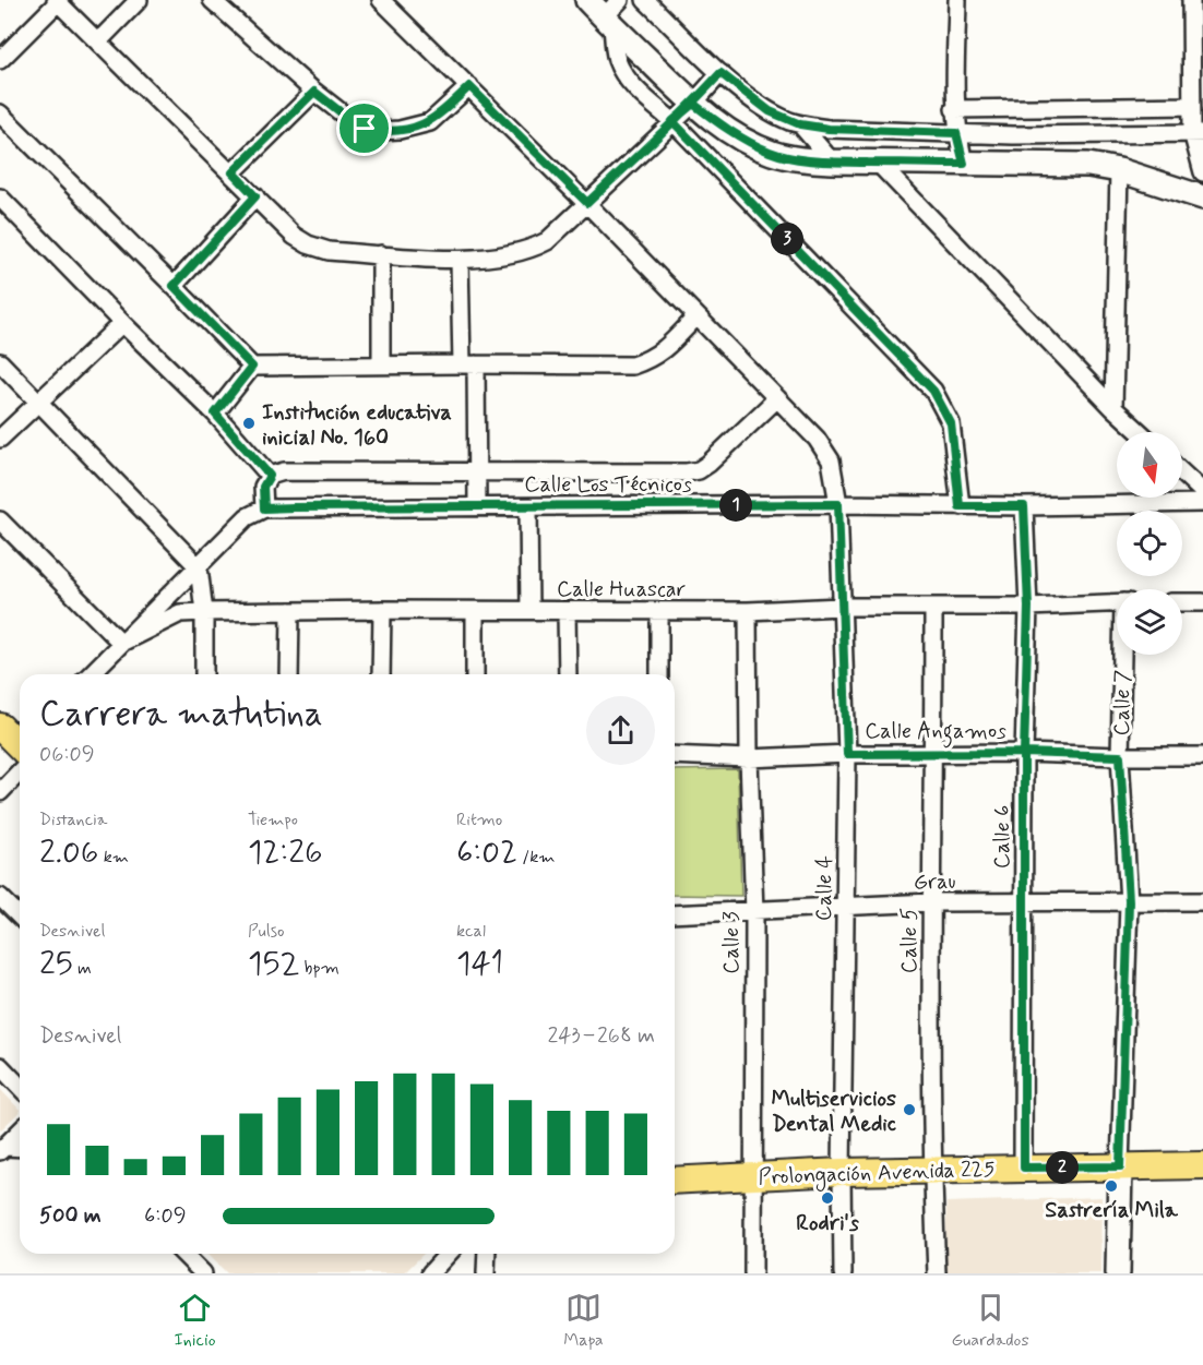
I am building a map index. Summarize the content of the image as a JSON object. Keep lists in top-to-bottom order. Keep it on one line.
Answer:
{"streets":{"main road":["Calle 7","Prolongación Avenida 225"],"street":["Calle Los Técnicos","Calle Huascar","Calle Angamos","Calle 6","Grau","Calle 4","Calle 5","Calle 3"]},"crossings":[["Calle Los Técnicos","Calle 6"],["Calle Los Técnicos","Calle 4"],["Calle Huascar","Calle 6"],["Calle Huascar","Calle 4"],["Calle Huascar","Calle 5"],["Calle Huascar","Calle 3"],["Calle 7","Calle Angamos"],["Calle 7","Grau"],["Calle 7","Prolongación Avenida 225"],["Calle Angamos","Calle 6"],["Calle Angamos","Calle 4"],["Calle Angamos","Calle 5"],["Calle Angamos","Calle 3"],["Calle 6","Grau"],["Calle 6","Prolongación Avenida 225"],["Grau","Calle 4"],["Grau","Calle 5"],["Grau","Calle 3"],["Calle 4","Prolongación Avenida 225"],["Calle 5","Prolongación Avenida 225"],["Calle 3","Prolongación Avenida 225"]],"places":["Institución educativa inicial No. 160","Multiservicios Dental Medic","Sastrería Mila","Rodri's"],"north":"bottom","page":{"pins":["3","1","2"],"heading":["Carrera matutina","06:09"],"stats":[["Distancia","2.06 km"],["Tiempo","12:26"],["Ritmo","6:02 /km"],["Desnivel","25 m"],["Pulso","152 bpm"],["kcal","141"]],"chart":["Desnivel","243–268 m"],"list":[{"name":"500 m","note":"6:09"}],"tabs":["Inicio","Mapa","Guardados"]}}
